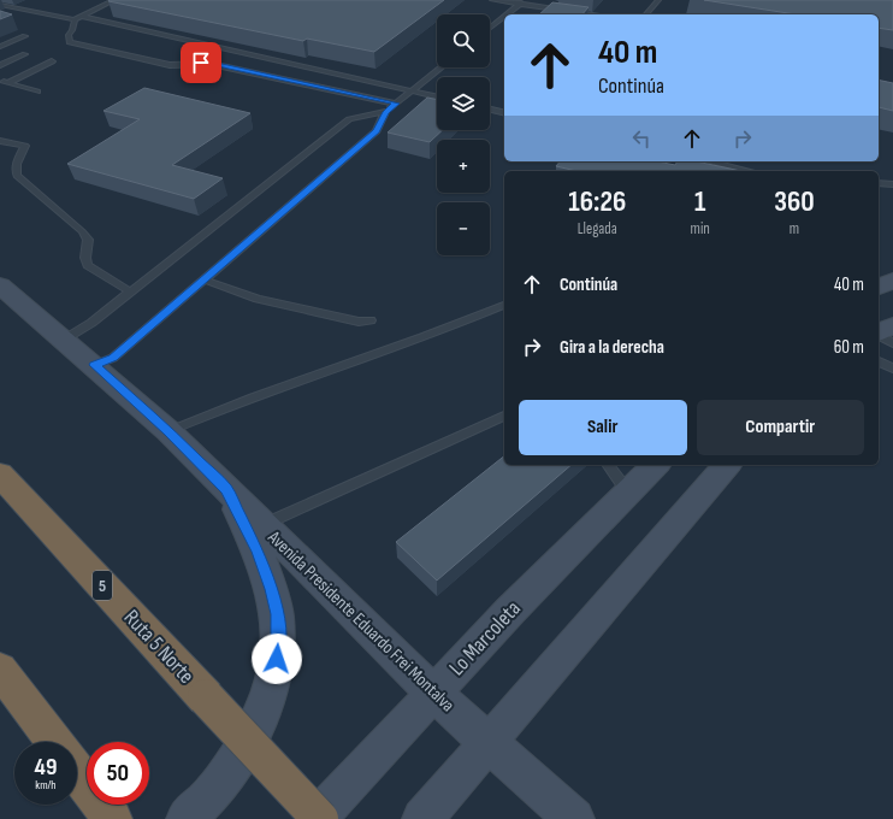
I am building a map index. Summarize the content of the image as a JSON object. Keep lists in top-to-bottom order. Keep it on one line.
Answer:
{"streets":{"highway":["5","Ruta 5 Norte"],"main road":["Avenida Presidente Eduardo Frei Montalva","Lo Marcoleta"]},"crossings":[["Avenida Presidente Eduardo Frei Montalva","Lo Marcoleta"]],"page":{"map_buttons":["+","−"],"turn":["40 m","Continúa"],"eta":["16:26","Llegada","1","min","360","m"],"list":[{"name":"Continúa","value":"40 m"},{"name":"Gira a la derecha","value":"60 m"}],"buttons":["Salir","Compartir"],"speed":"49 km/h","limit":"50"}}
